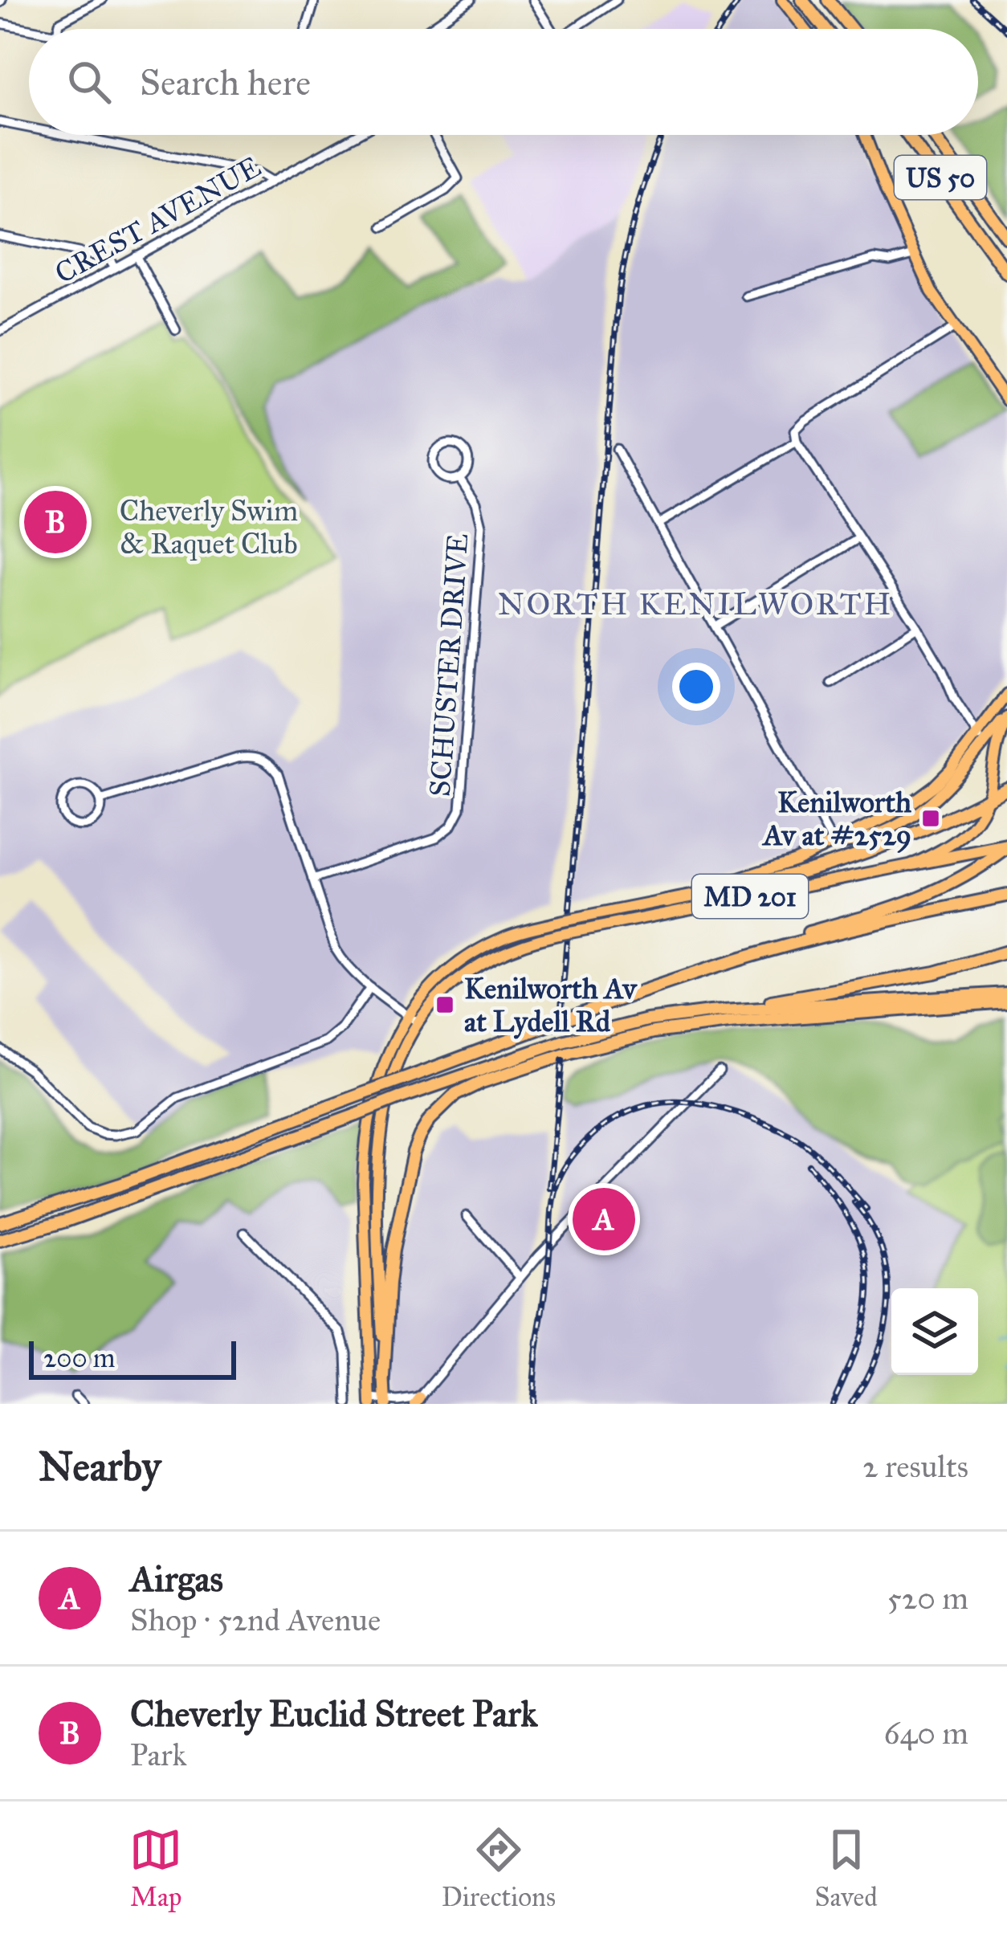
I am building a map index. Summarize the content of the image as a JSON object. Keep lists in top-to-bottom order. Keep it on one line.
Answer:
{"streets":{"highway":["US 50","MD 201"],"street":["CREST AVENUE","SCHUSTER DRIVE"]},"districts":["NORTH KENILWORTH"],"parks":["Cheverly Swim & Raquet Club"],"places":{"transit":["Kenilworth Av at #2529","Kenilworth Av at Lydell Rd"]},"scale_bar":"200 m","page":{"search":"Search here","pins":["B","A"],"scale":"200 m","heading":["Nearby","2 results"],"list":[{"mark":"A","name":"Airgas","note":"Shop · 52nd Avenue","value":"520 m"},{"mark":"B","name":"Cheverly Euclid Street Park","note":"Park","value":"640 m"}],"nav":["Map","Directions","Saved"]}}
